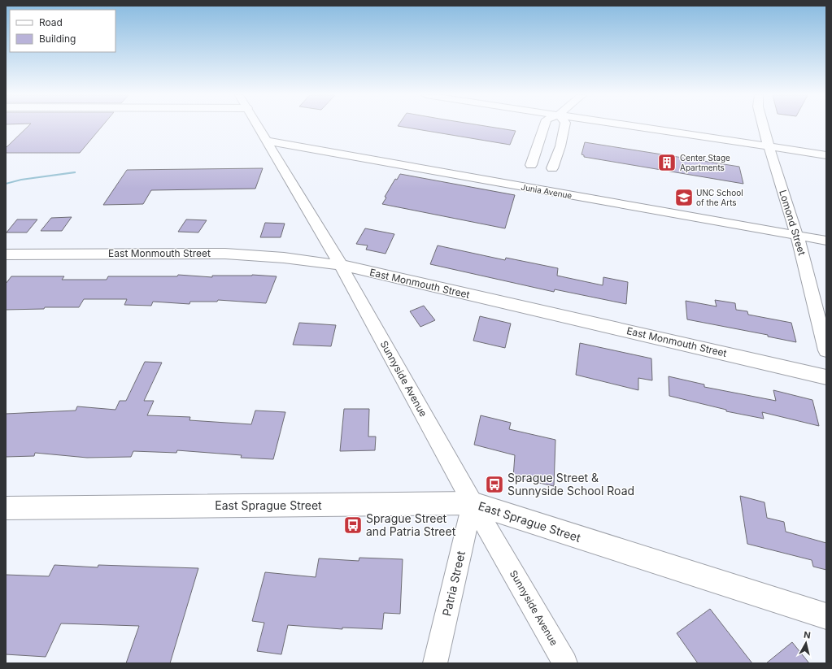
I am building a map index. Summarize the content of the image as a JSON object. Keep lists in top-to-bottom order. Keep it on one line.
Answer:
{"streets":{"main road":["East Sprague Street"],"street":["Junia Avenue","Lomond Street","East Monmouth Street","Sunnyside Avenue","Patria Street"]},"crossings":[["Junia Avenue","Lomond Street"],["Junia Avenue","Sunnyside Avenue"],["East Monmouth Street","Sunnyside Avenue"],["Sunnyside Avenue","East Sprague Street"],["Sunnyside Avenue","Patria Street"],["East Sprague Street","Patria Street"]],"places":{"building":["Center Stage Apartments"],"school or university":["UNC School of the Arts"],"bus stop":["Sprague Street & Sunnyside School Road","Sprague Street and Patria Street"]},"legend":["Road","Building"],"north":"top"}
